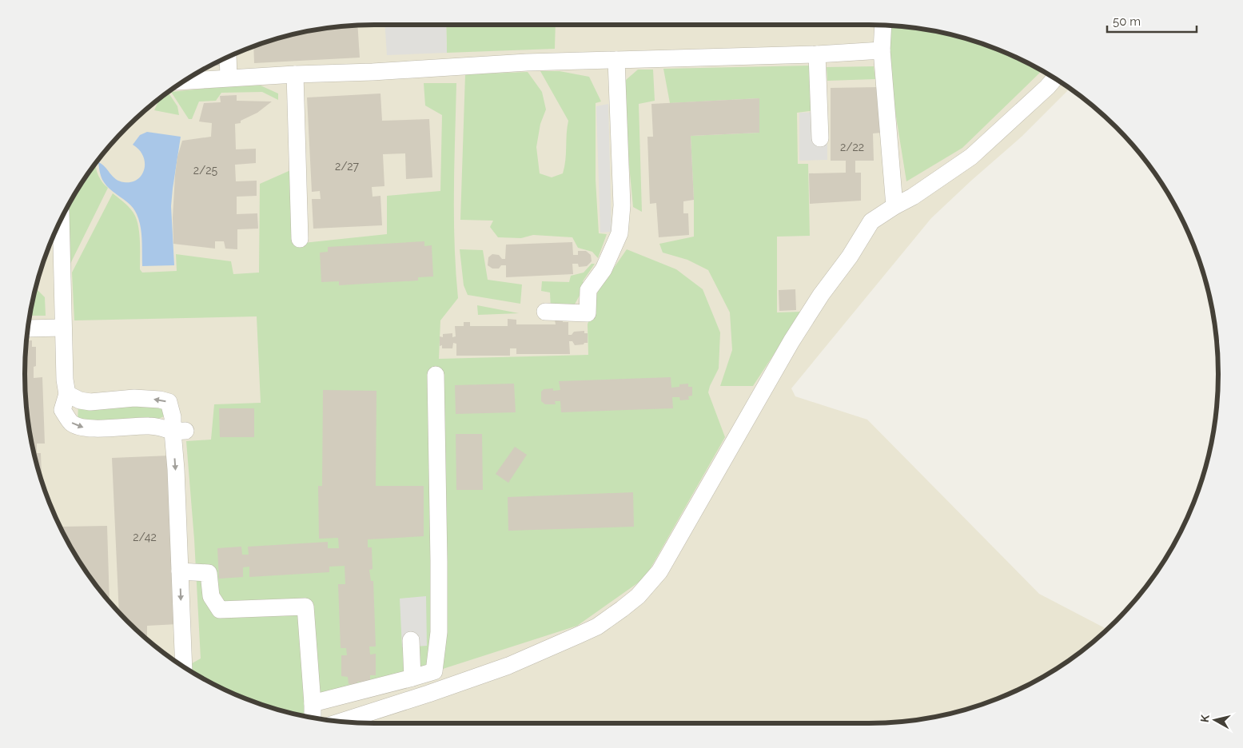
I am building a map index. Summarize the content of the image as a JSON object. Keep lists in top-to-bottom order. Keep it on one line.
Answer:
{"house_numbers":["2/22","2/27","2/25","2/42"],"scale_bar":"50 m","north":"left"}
